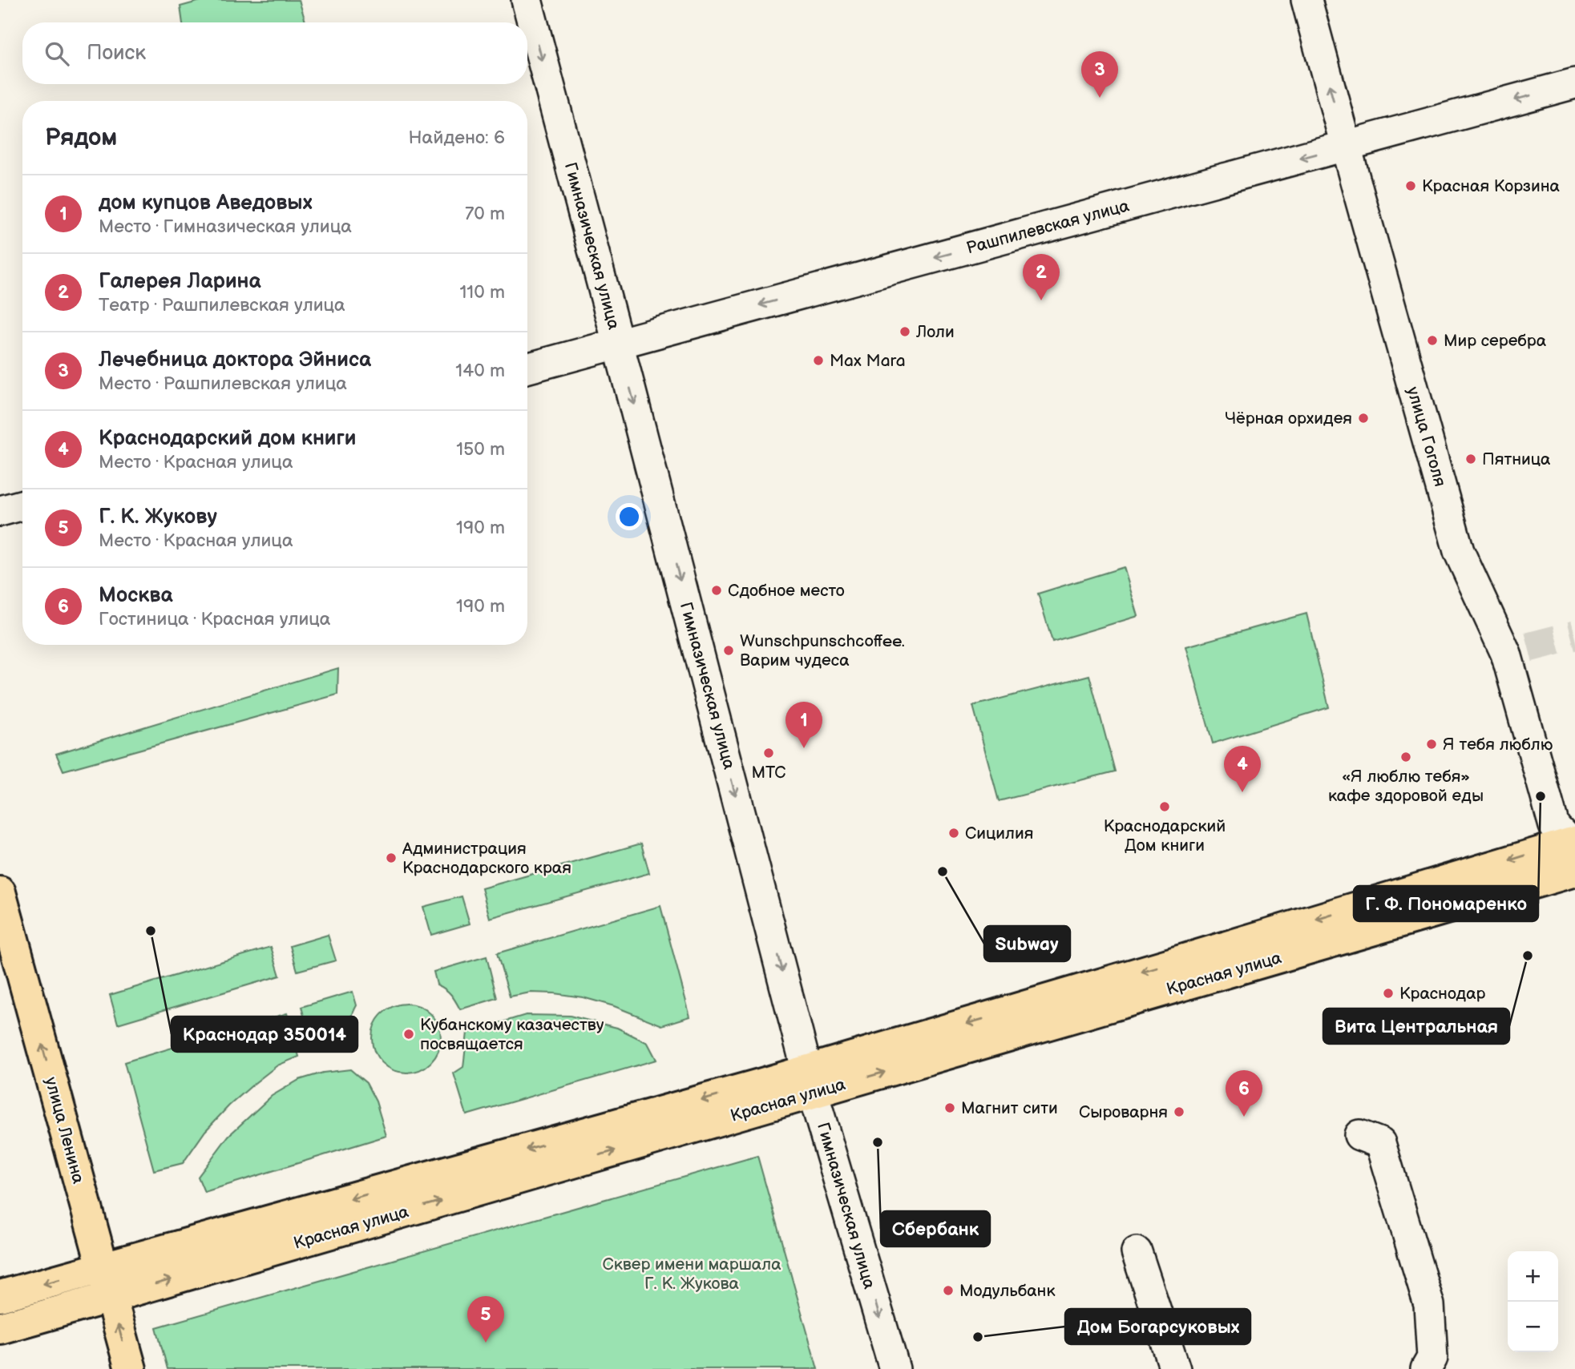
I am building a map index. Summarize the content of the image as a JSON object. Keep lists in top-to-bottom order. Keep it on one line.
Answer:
{"streets":{"main road":["Красная улица","улица Ленина"],"street":["Рашпилевская улица","Гимназическая улица","улица Гоголя"]},"crossings":[["Рашпилевская улица","Гимназическая улица"],["Рашпилевская улица","улица Гоголя"],["Гимназическая улица","Красная улица"],["улица Гоголя","Красная улица"],["Красная улица","улица Ленина"]],"one_way":["Рашпилевская улица","Гимназическая улица","улица Ленина"],"parks":["Сквер имени маршала Г. К. Жукова"],"places":["Красная Корзина","Лоли","Мир серебра","Max Mara","Чёрная орхидея","Пятница","Сдобное место","Wunschpunschcoffee. Варим чудеса","Я тебя люблю","МТС","«Я люблю тебя» кафе здоровой еды","Г. Ф. Пономаренко","Краснодарский Дом книги","Сицилия","Администрация Краснодарского края","Subway","Краснодар 350014","Вита Центральная","Краснодар","Кубанскому казачеству посвящается","Магнит сити","Сыроварня","Сбербанк","Модульбанк","Дом Богарсуковых"],"page":{"search":"Поиск","pins":["3","2","1","4","6","5"],"heading":["Рядом","Найдено: 6"],"list":[{"mark":"1","name":"дом купцов Аведовых","note":"Место · Гимназическая улица","value":"70 m"},{"mark":"2","name":"Галерея Ларина","note":"Театр · Рашпилевская улица","value":"110 m"},{"mark":"3","name":"Лечебница доктора Эйниса","note":"Место · Рашпилевская улица","value":"140 m"},{"mark":"4","name":"Краснодарский дом книги","note":"Место · Красная улица","value":"150 m"},{"mark":"5","name":"Г. К. Жукову","note":"Место · Красная улица","value":"190 m"},{"mark":"6","name":"Москва","note":"Гостиница · Красная улица","value":"190 m"}],"map_buttons":["+","−"]}}
